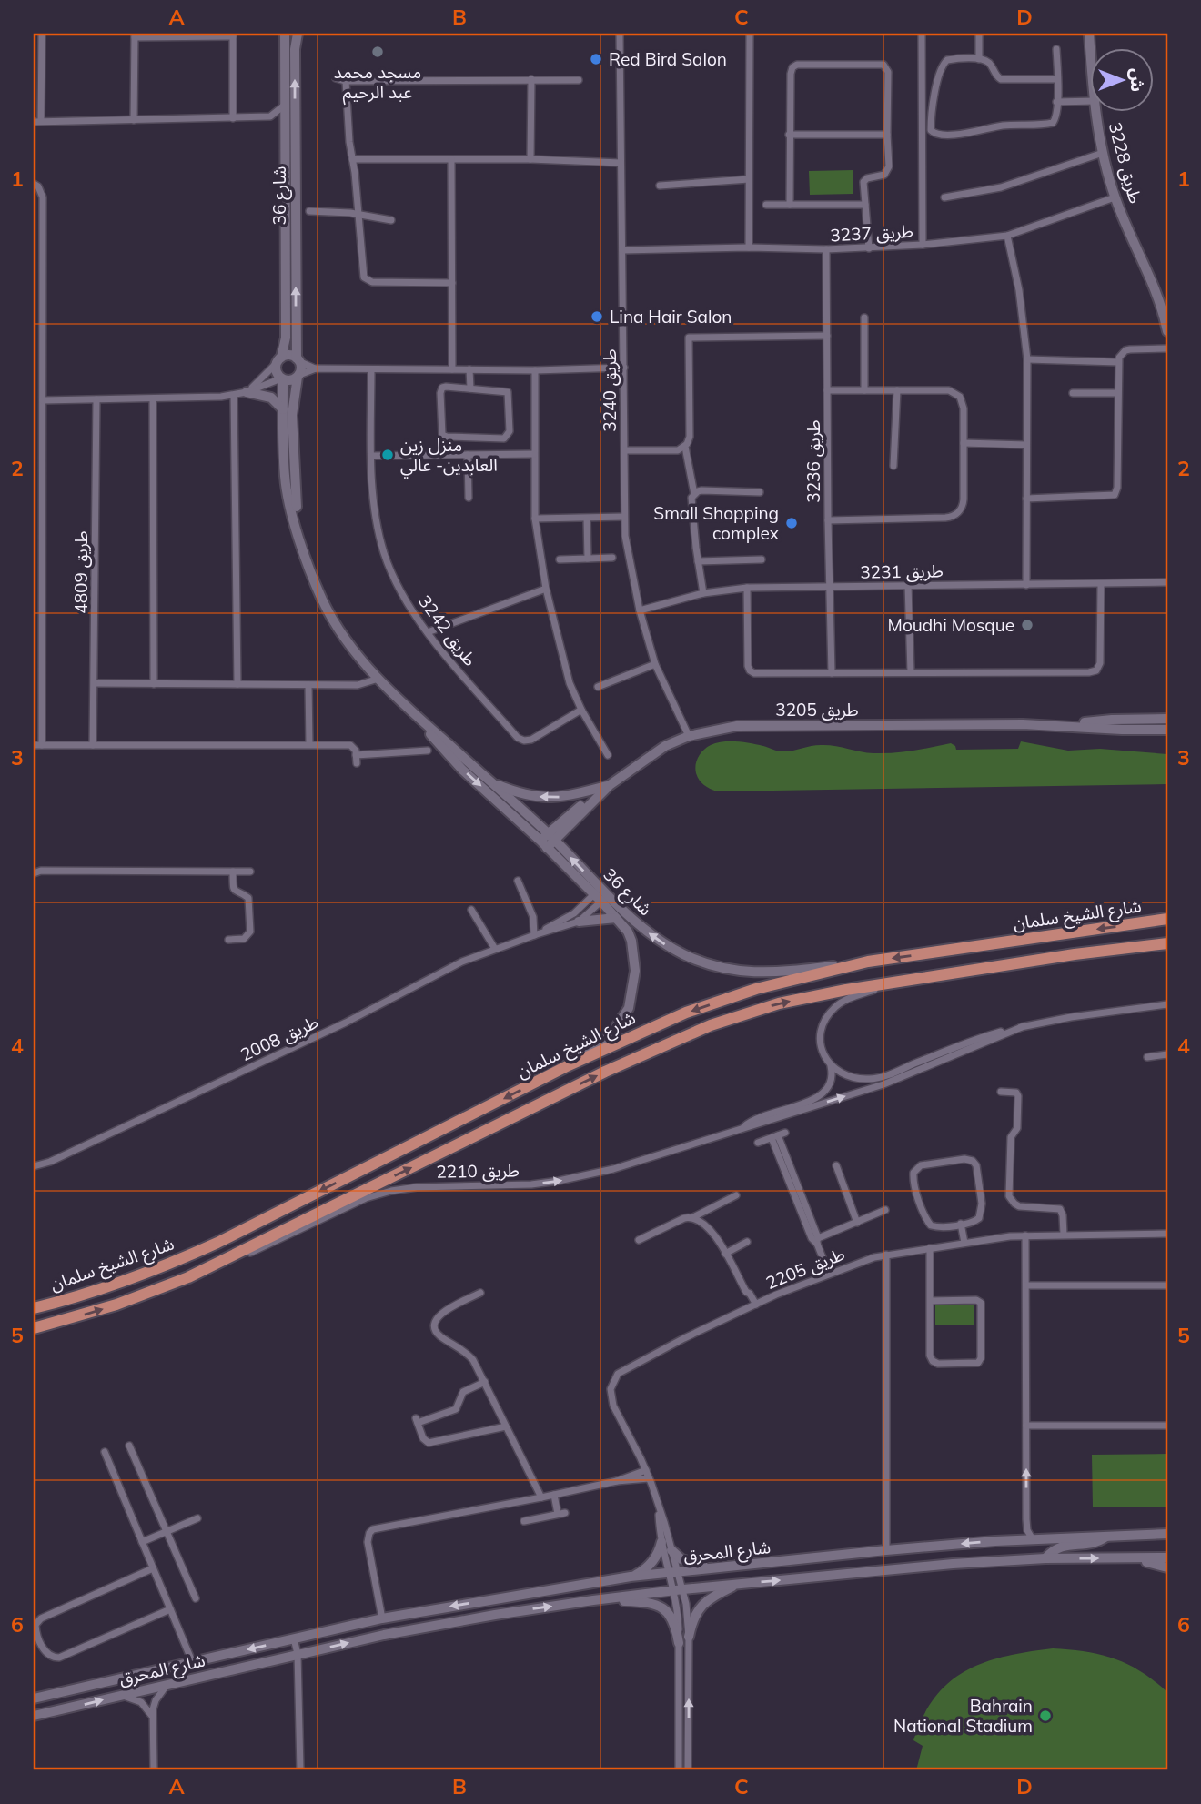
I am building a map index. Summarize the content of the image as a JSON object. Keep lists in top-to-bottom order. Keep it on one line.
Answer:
{"streets":{"main road":["شارع الشيخ سلمان"],"street":["طريق 3228","شارع 36","طريق 3237","طريق 3240","طريق 3236","طريق 3231","طريق 4809","طريق 3242","طريق 3205","طريق 2008","طريق 2210","طريق 2205","شارع المحرق"]},"crossings":[["طريق 3228","طريق 3237"],["شارع 36","طريق 3205"],["شارع 36","شارع الشيخ سلمان"],["شارع 36","طريق 2008"],["طريق 3237","طريق 3240"],["طريق 3237","طريق 3236"],["طريق 3240","طريق 3231"],["طريق 3240","طريق 3205"],["طريق 3236","طريق 3231"],["طريق 2205","شارع المحرق"]],"one_way":["طريق 2210"],"places":["مسجد محمد عبد الرحيم","Red Bird Salon","Lina Hair Salon","منزل زين العابدين- عالي","Small Shopping complex","Moudhi Mosque","Bahrain National Stadium"],"north":"right","grid":{"columns":["A","B","C","D"],"rows":["1","2","3","4","5","6"]}}
